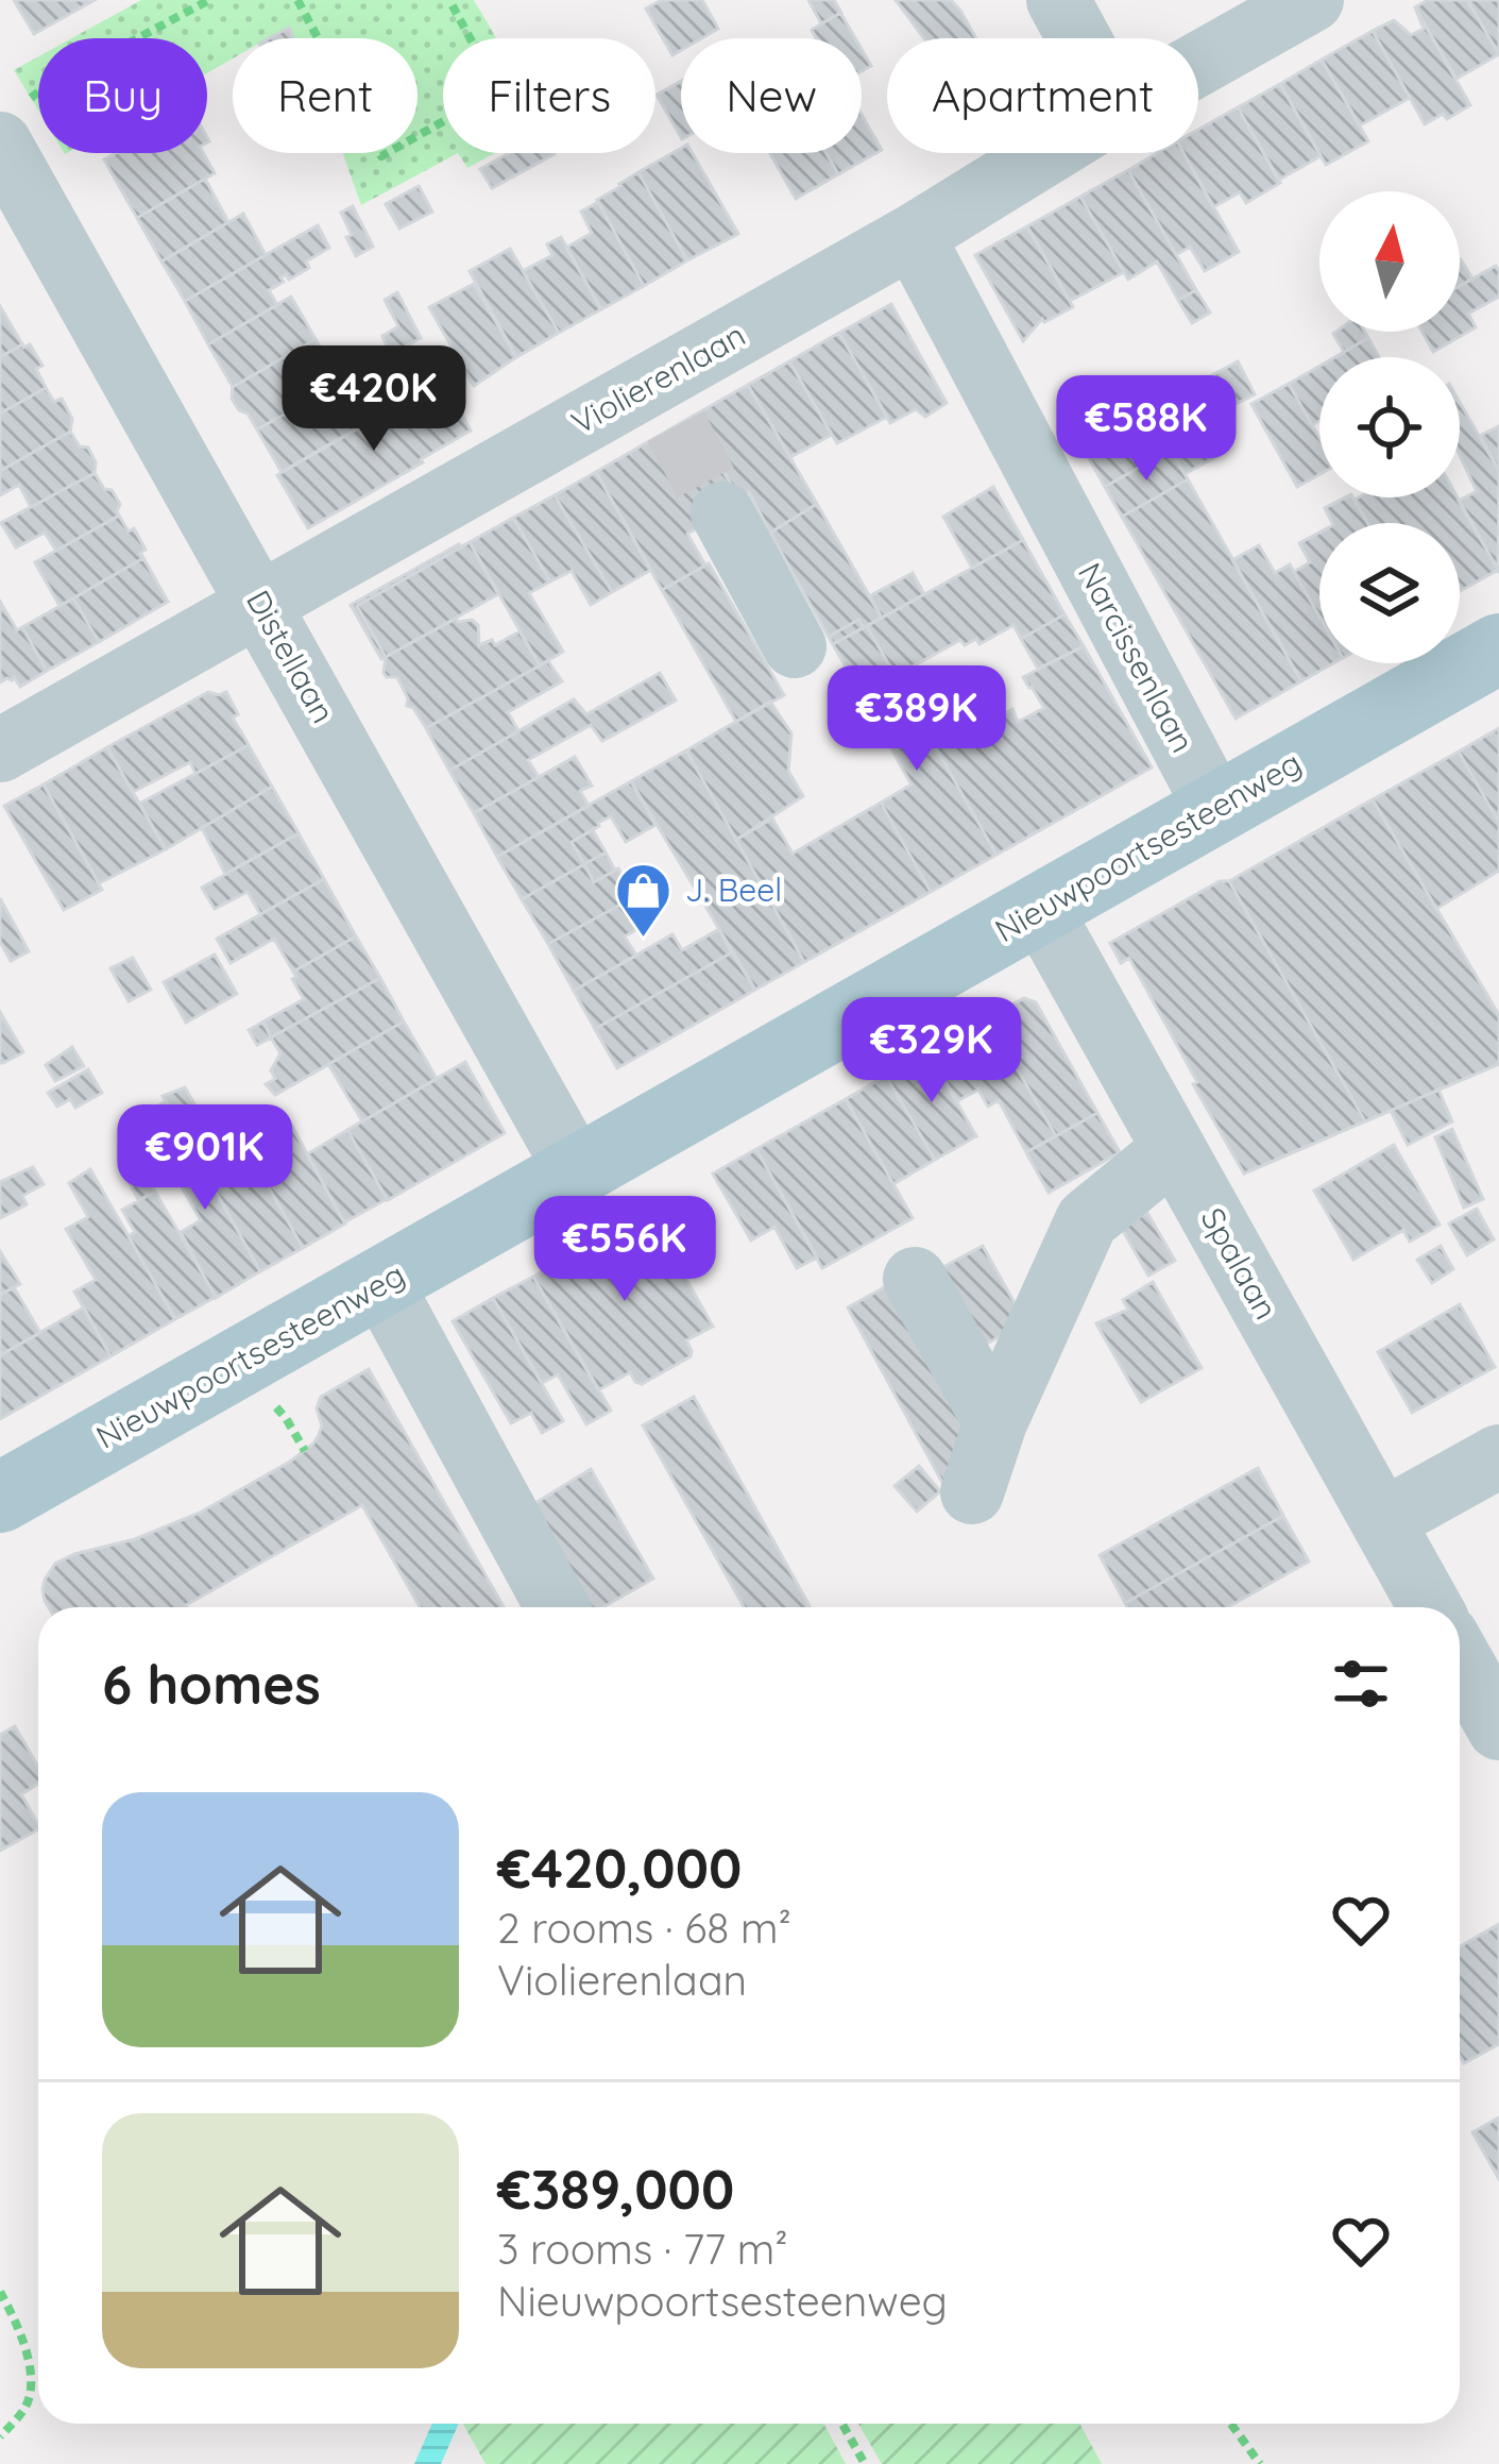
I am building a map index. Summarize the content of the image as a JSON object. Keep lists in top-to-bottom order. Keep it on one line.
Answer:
{"streets":{"main road":["Nieuwpoortsesteenweg"],"street":["Violierenlaan","Distellaan","Narcissenlaan","Spalaan"]},"crossings":[["Violierenlaan","Distellaan"],["Violierenlaan","Narcissenlaan"],["Distellaan","Nieuwpoortsesteenweg"],["Narcissenlaan","Nieuwpoortsesteenweg"],["Nieuwpoortsesteenweg","Spalaan"]],"places":{"shop":["J. Beel"]},"north":"top","page":{"chip":["Buy","Rent","Filters","New","Apartment"],"price":["€420K","€588K","€389K","€329K","€901K","€556K"],"heading":"6 homes","list":[{"name":"€420,000","note":"2 rooms · 68 m² · Violierenlaan"},{"name":"€389,000","note":"3 rooms · 77 m² · Nieuwpoortsesteenweg"}]}}
